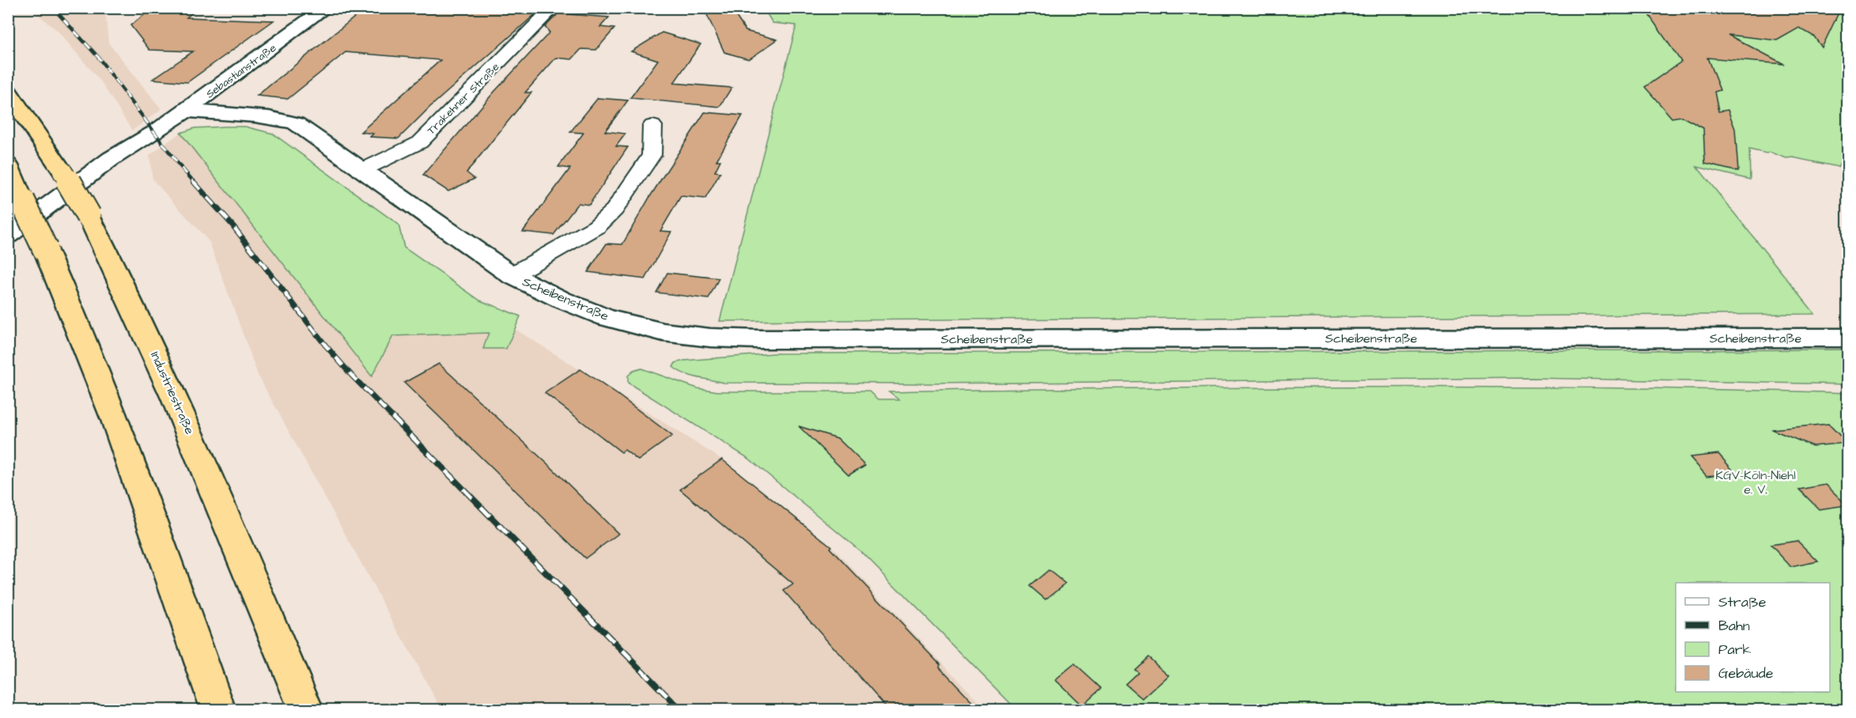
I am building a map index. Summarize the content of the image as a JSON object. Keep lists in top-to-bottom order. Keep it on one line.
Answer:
{"streets":{"highway":["Industriestraße"],"street":["Sebastianstraße","Trakehner Straße","Scheibenstraße"]},"crossings":[["Sebastianstraße","Scheibenstraße"],["Trakehner Straße","Scheibenstraße"]],"parks":["KGV-Köln-Niehl e. V."],"legend":["Straße","Bahn","Park","Gebäude"]}
